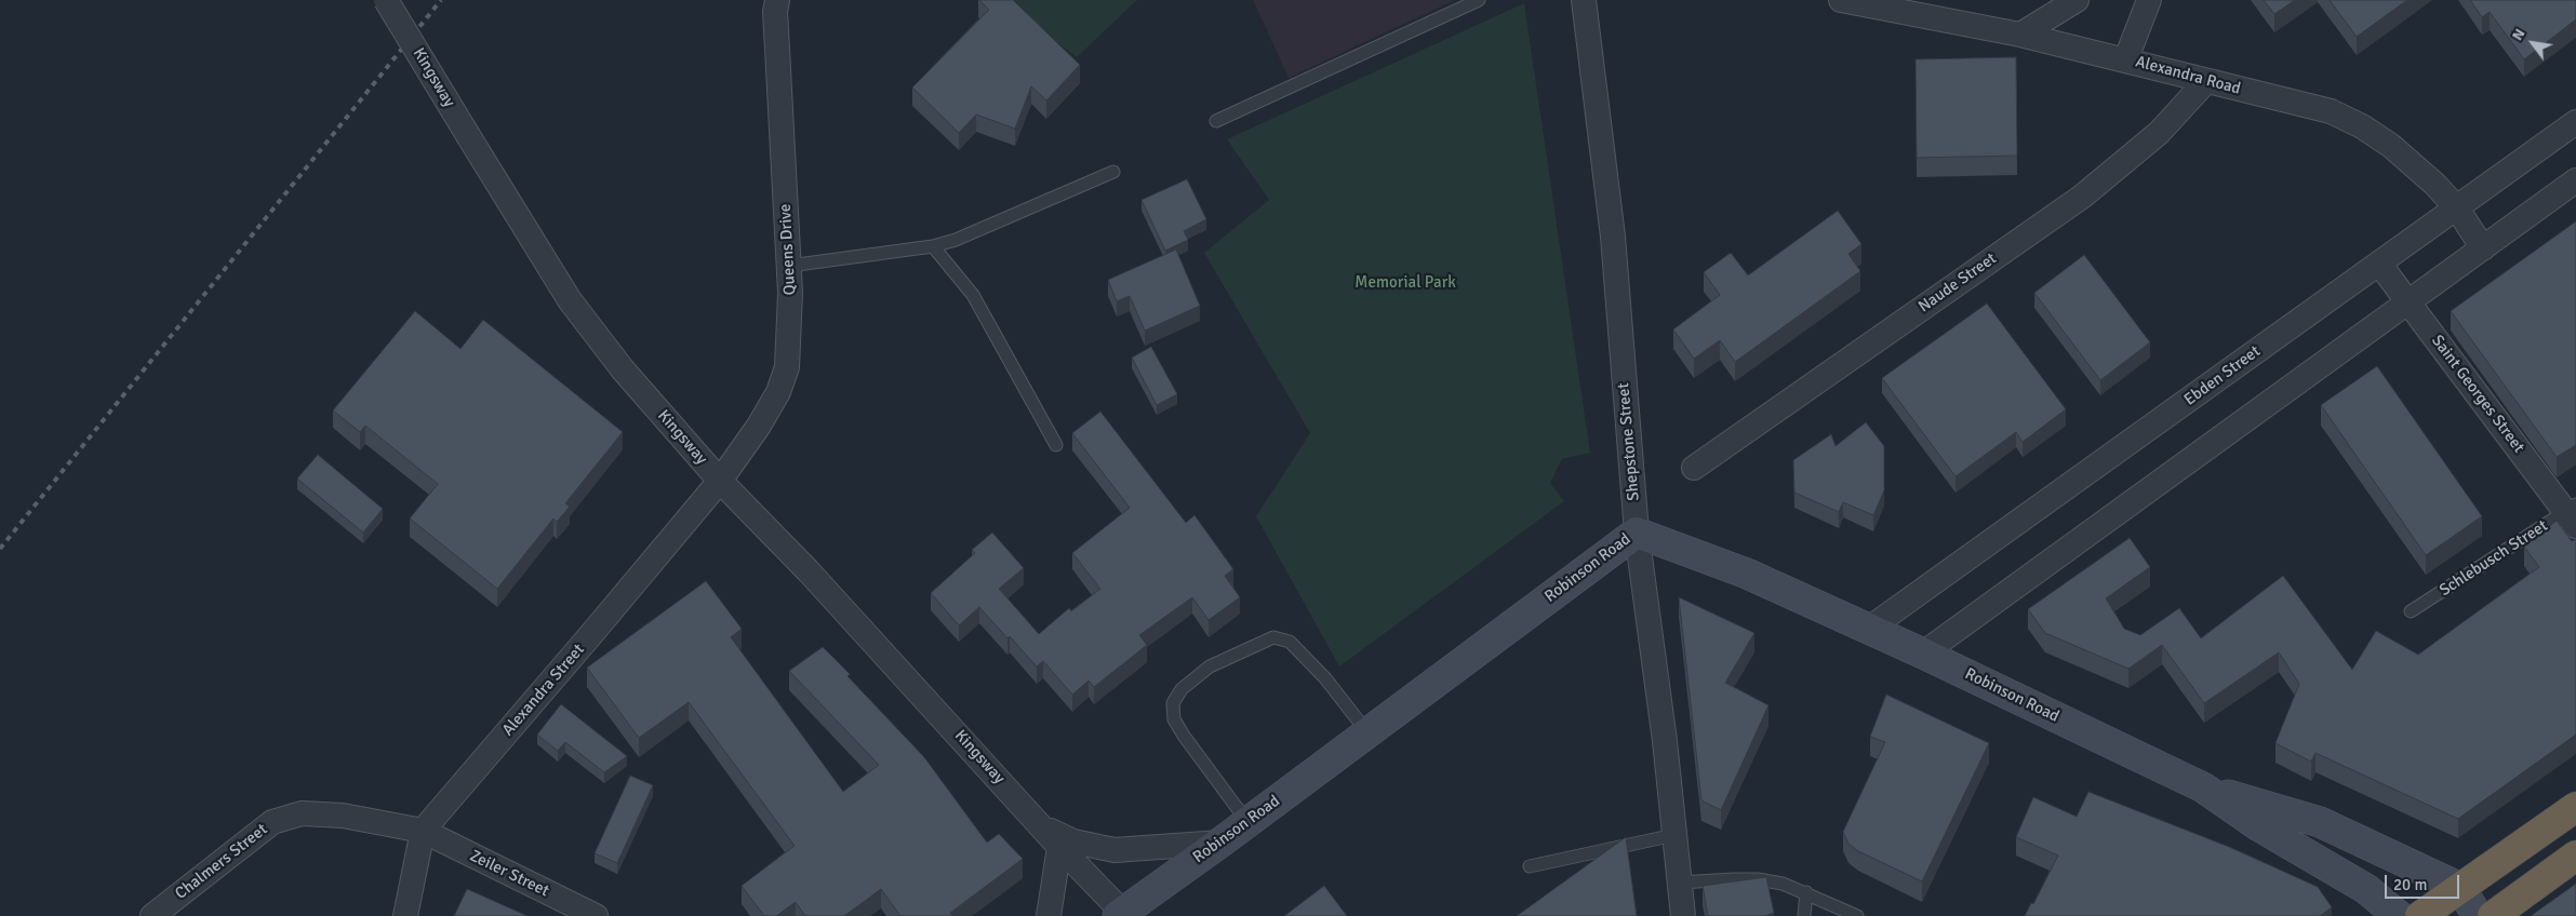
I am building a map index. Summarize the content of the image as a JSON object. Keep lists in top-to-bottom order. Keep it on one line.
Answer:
{"streets":{"street":["Alexandra Road","Kingsway","Queens Drive","Naude Street","Ebden Street","Saint Georges Street","Shepstone Street","Robinson Road","Alexandra Street","Chalmers Street","Zeiler Street"],"lane":["Schlebusch Street"]},"crossings":[["Alexandra Road","Naude Street"],["Alexandra Road","Ebden Street"],["Kingsway","Queens Drive"],["Kingsway","Robinson Road"],["Kingsway","Alexandra Street"],["Queens Drive","Alexandra Street"],["Ebden Street","Saint Georges Street"],["Ebden Street","Robinson Road"],["Saint Georges Street","Schlebusch Street"],["Shepstone Street","Robinson Road"],["Alexandra Street","Chalmers Street"],["Alexandra Street","Zeiler Street"],["Chalmers Street","Zeiler Street"]],"parks":["Memorial Park"],"scale_bar":"20 m","north":"top left"}
